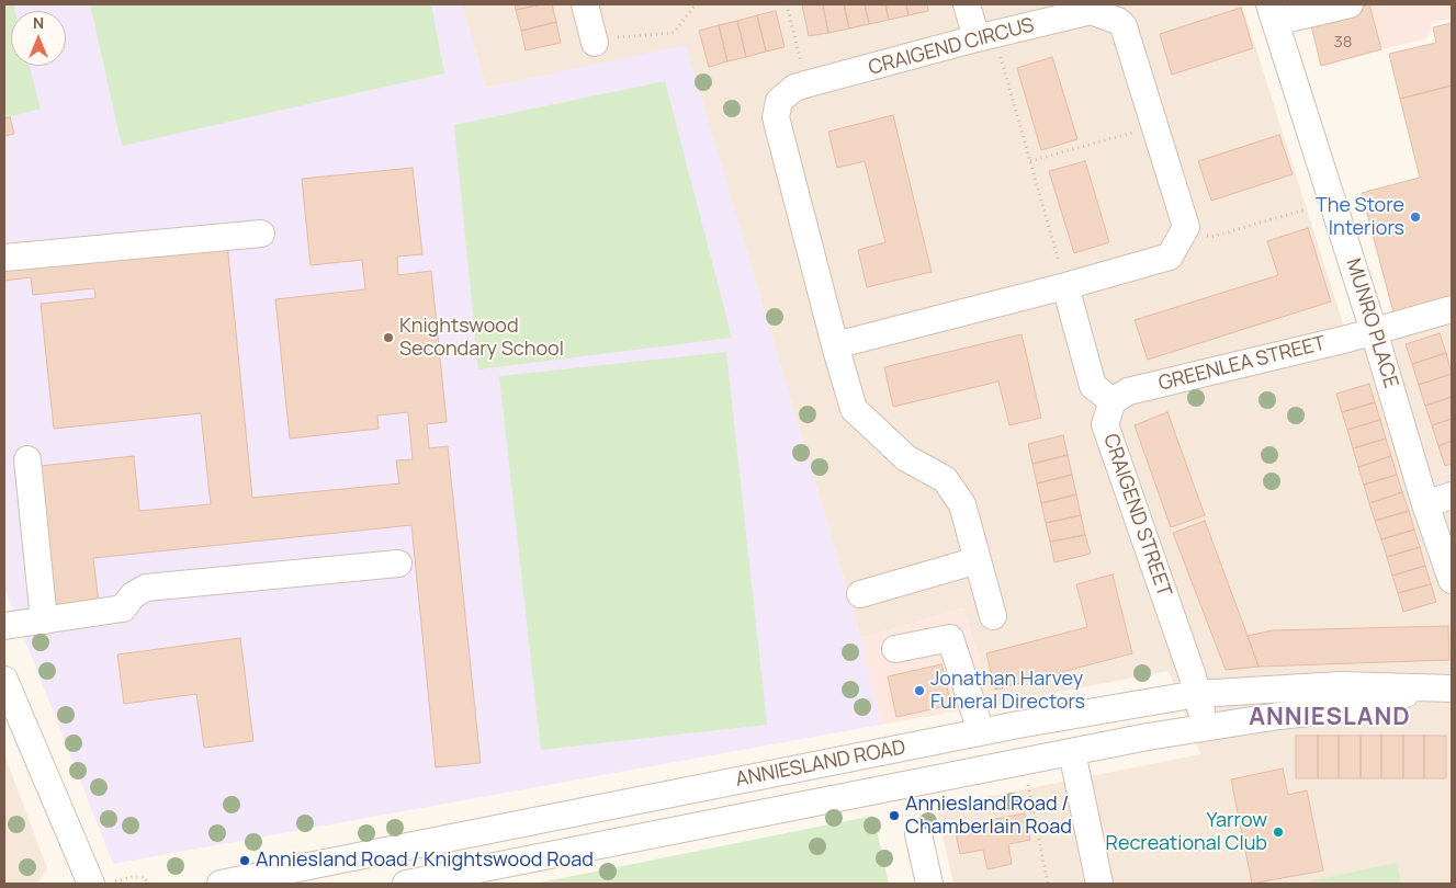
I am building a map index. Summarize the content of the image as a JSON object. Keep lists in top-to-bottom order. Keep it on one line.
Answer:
{"streets":{"street":["CRAIGEND CIRCUS","MUNRO PLACE","GREENLEA STREET","CRAIGEND STREET","ANNIESLAND ROAD"]},"crossings":[["MUNRO PLACE","GREENLEA STREET"],["GREENLEA STREET","CRAIGEND STREET"],["CRAIGEND STREET","ANNIESLAND ROAD"]],"districts":["ANNIESLAND"],"places":["The Store Interiors","Knightswood Secondary School","Jonathan Harvey Funeral Directors","Anniesland Road / Chamberlain Road","Yarrow Recreational Club","Anniesland Road / Knightswood Road"],"house_numbers":["38"],"north":"top"}
